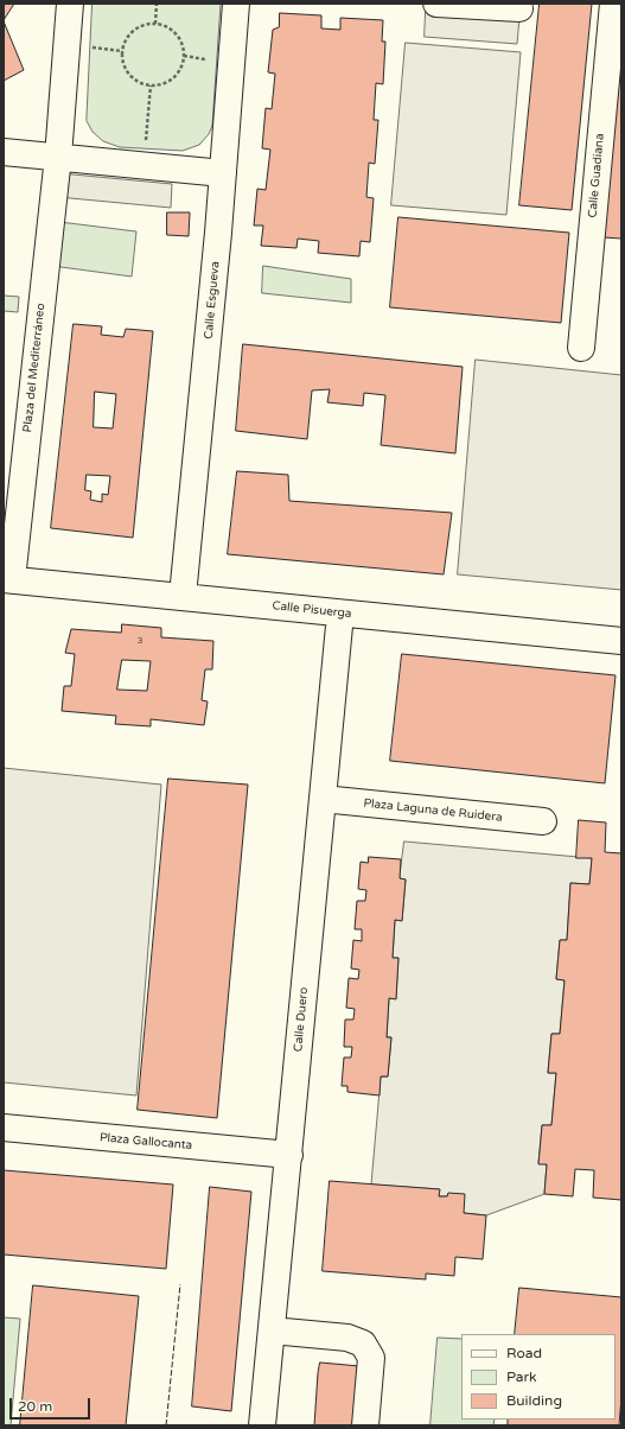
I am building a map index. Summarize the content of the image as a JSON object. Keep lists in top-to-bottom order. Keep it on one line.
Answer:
{"streets":{"street":["Calle Guadiana","Calle Esgueva","Plaza del Mediterráneo","Calle Pisuerga","Plaza Laguna de Ruidera","Calle Duero","Plaza Gallocanta"]},"crossings":[["Calle Esgueva","Calle Pisuerga"],["Plaza del Mediterráneo","Calle Pisuerga"],["Calle Pisuerga","Calle Duero"],["Plaza Laguna de Ruidera","Calle Duero"],["Calle Duero","Plaza Gallocanta"]],"house_numbers":["3"],"legend":["Road","Park","Building"],"scale_bar":"20 m"}
